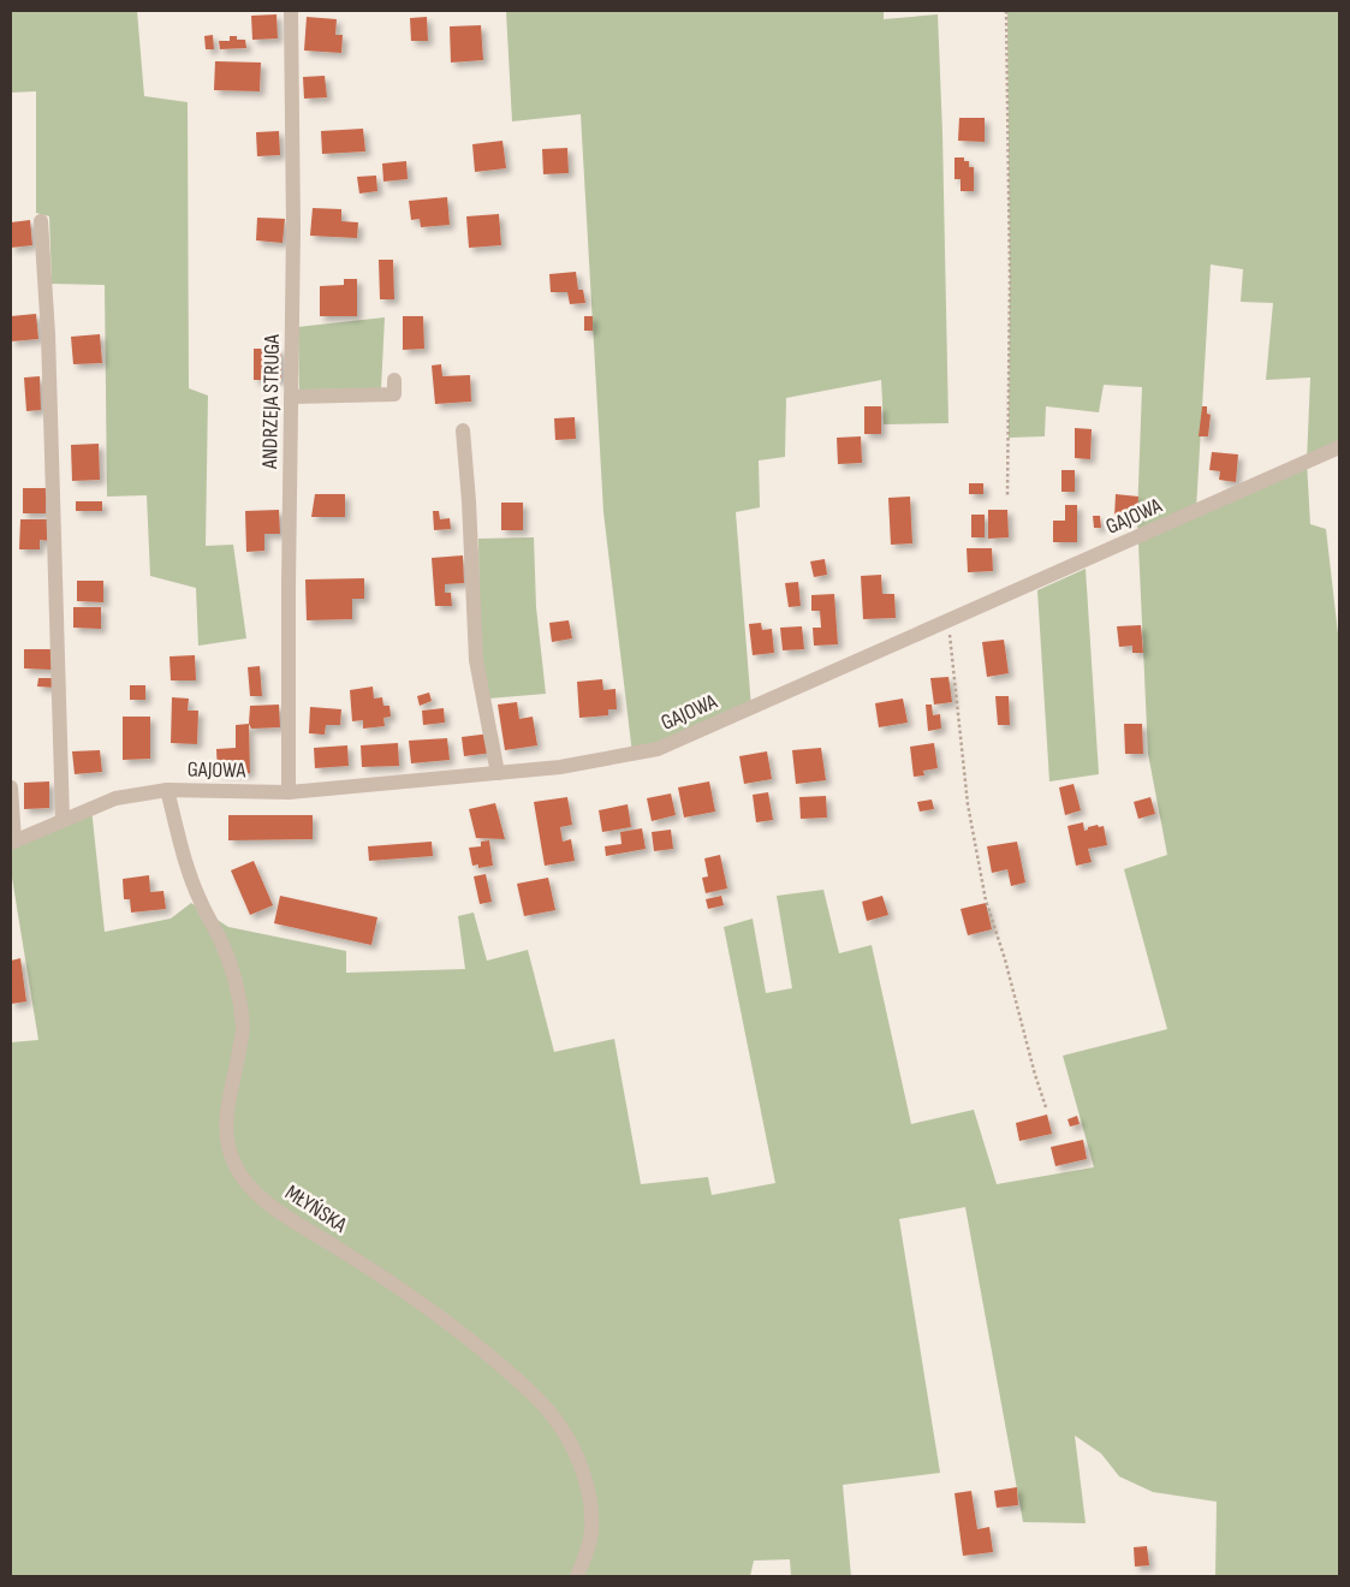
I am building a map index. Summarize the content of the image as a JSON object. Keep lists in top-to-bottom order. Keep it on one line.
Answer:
{"streets":{"street":["ANDRZEJA STRUGA","GAJOWA","MŁYŃSKA"]},"crossings":[["ANDRZEJA STRUGA","GAJOWA"],["GAJOWA","MŁYŃSKA"]]}
